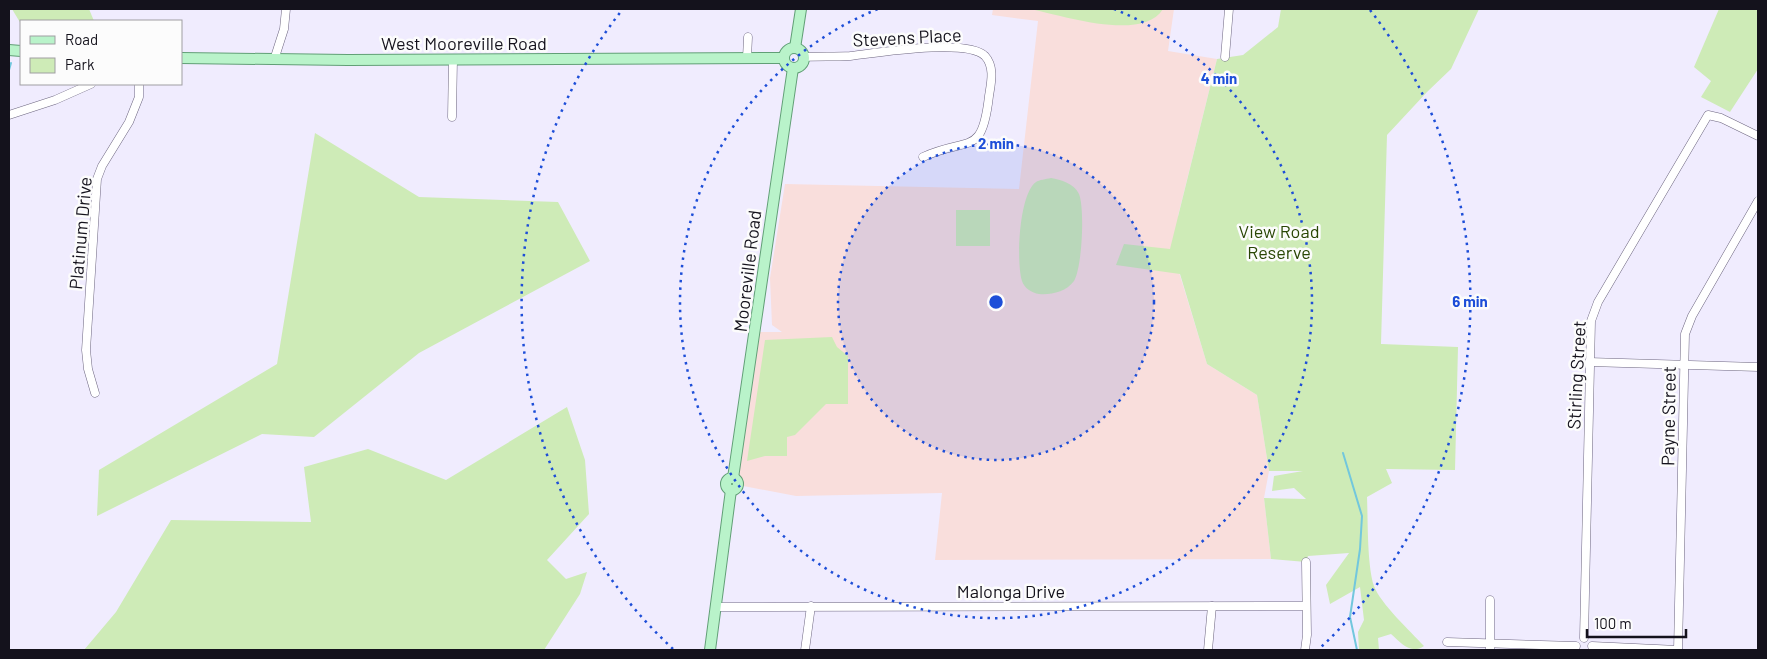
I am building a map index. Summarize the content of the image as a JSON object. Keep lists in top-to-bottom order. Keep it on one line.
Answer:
{"streets":{"main road":["West Mooreville Road","Mooreville Road"],"street":["Stevens Place","Platinum Drive","Stirling Street","Payne Street","Malonga Drive"]},"crossings":[["Stevens Place","West Mooreville Road"],["Stevens Place","Mooreville Road"],["West Mooreville Road","Mooreville Road"],["Mooreville Road","Malonga Drive"]],"parks":["View Road Reserve"],"legend":["Road","Park"],"scale_bar":"100 m","rings":["4 min","2 min","6 min"]}
